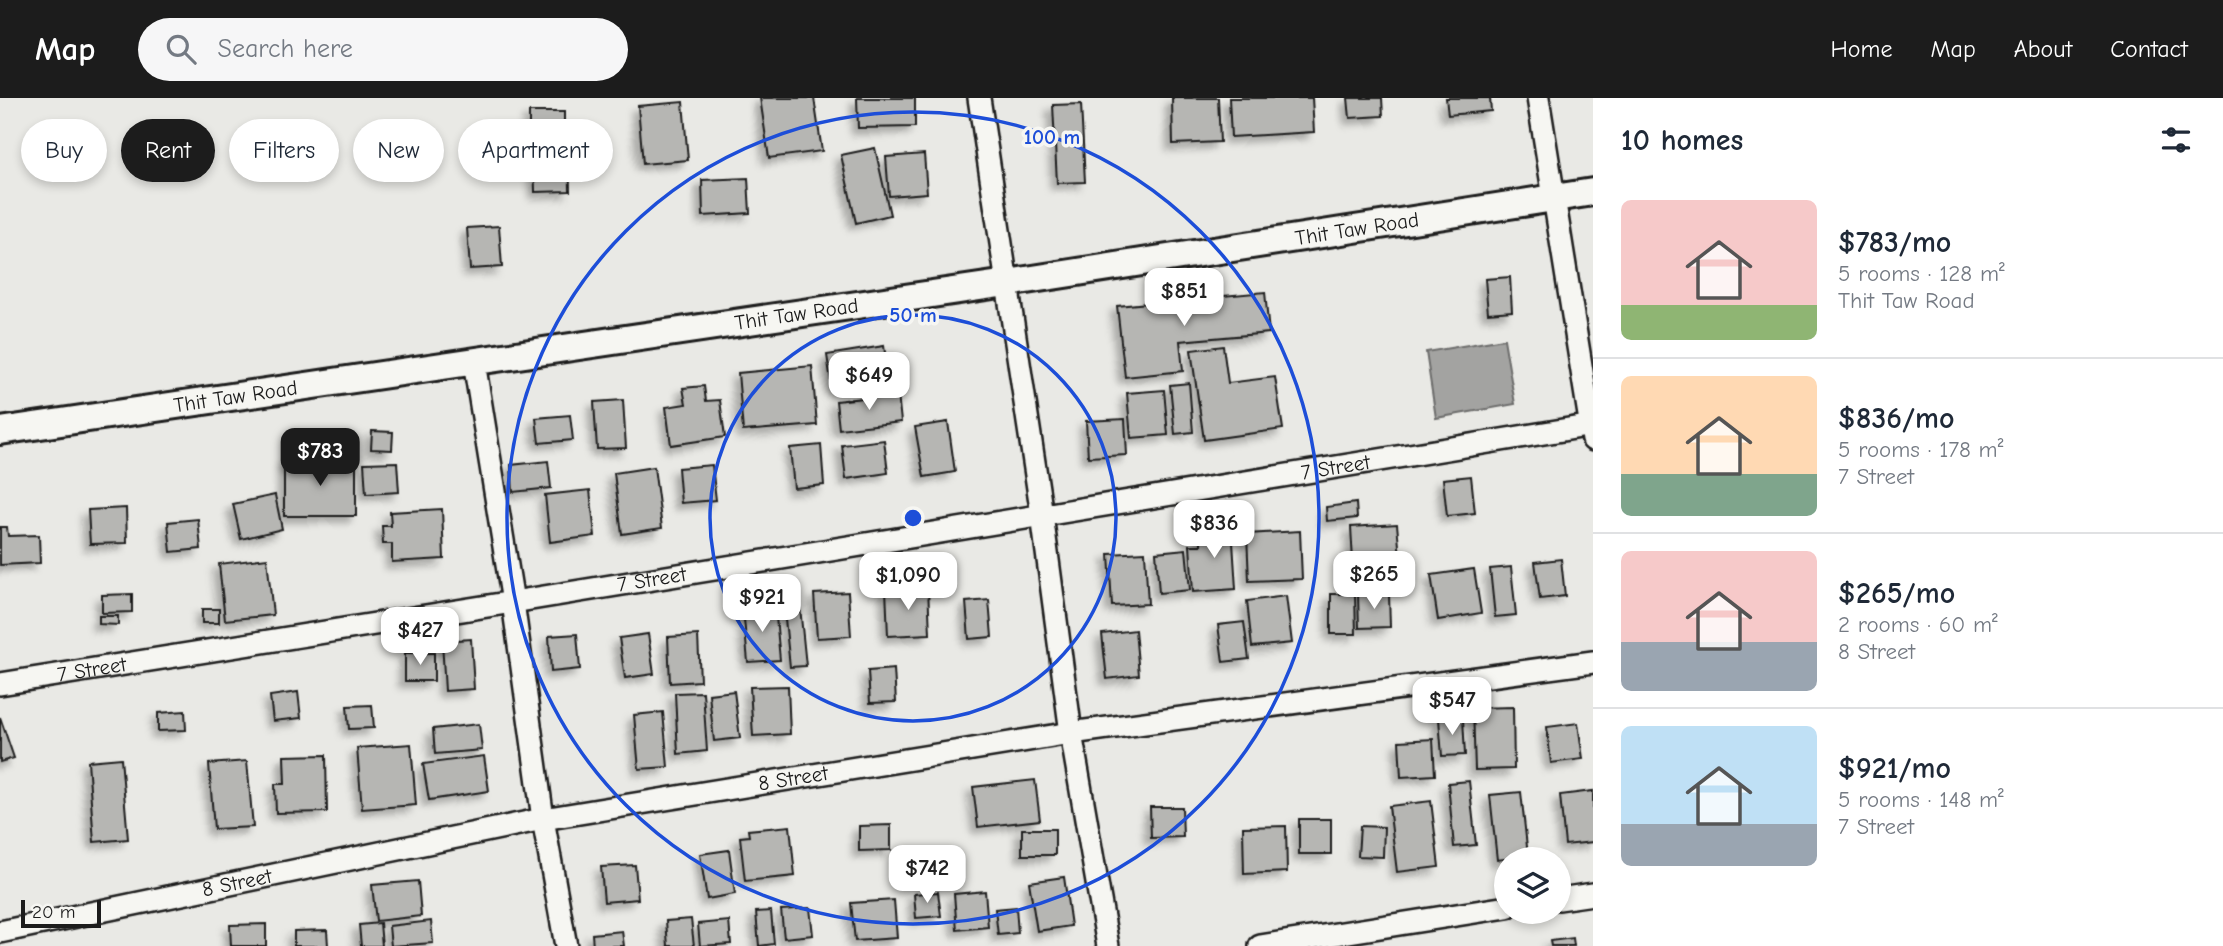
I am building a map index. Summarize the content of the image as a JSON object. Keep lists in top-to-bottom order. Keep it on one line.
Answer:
{"streets":{"street":["Thit Taw Road","7 Street","8 Street"]},"scale_bar":"20 m","page":{"header":"Map","search":"Search here","nav":["Home","Map","About","Contact"],"heading":"10 homes","chip":["Buy","Rent","Filters","New","Apartment"],"list":[{"name":"$783/mo","note":"5 rooms · 128 m² · Thit Taw Road"},{"name":"$836/mo","note":"5 rooms · 178 m² · 7 Street"},{"name":"$265/mo","note":"2 rooms · 60 m² · 8 Street"},{"name":"$921/mo","note":"5 rooms · 148 m² · 7 Street"}],"price":["$851","$649","$783","$836","$265","$1,090","$921","$427","$547","$742"],"scale":"20 m"},"rings":["100 m","50 m"]}
